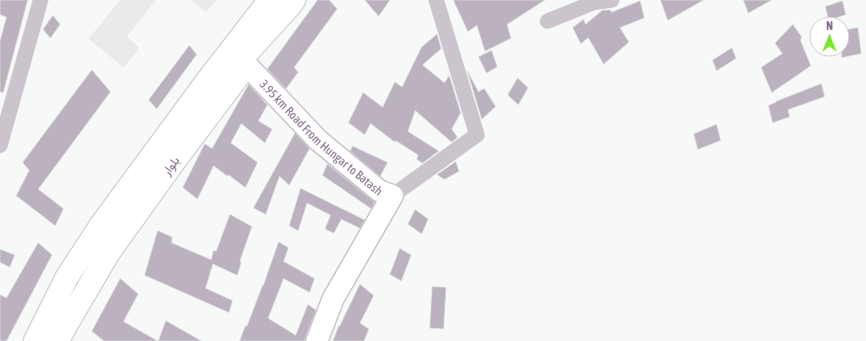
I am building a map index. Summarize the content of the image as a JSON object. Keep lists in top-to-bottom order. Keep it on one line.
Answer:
{"streets":{"main road":["بلوار"],"street":["3.95 km Road From Hungar to Batash"]},"crossings":[["3.95 km Road From Hungar to Batash","بلوار"]],"north":"top"}
